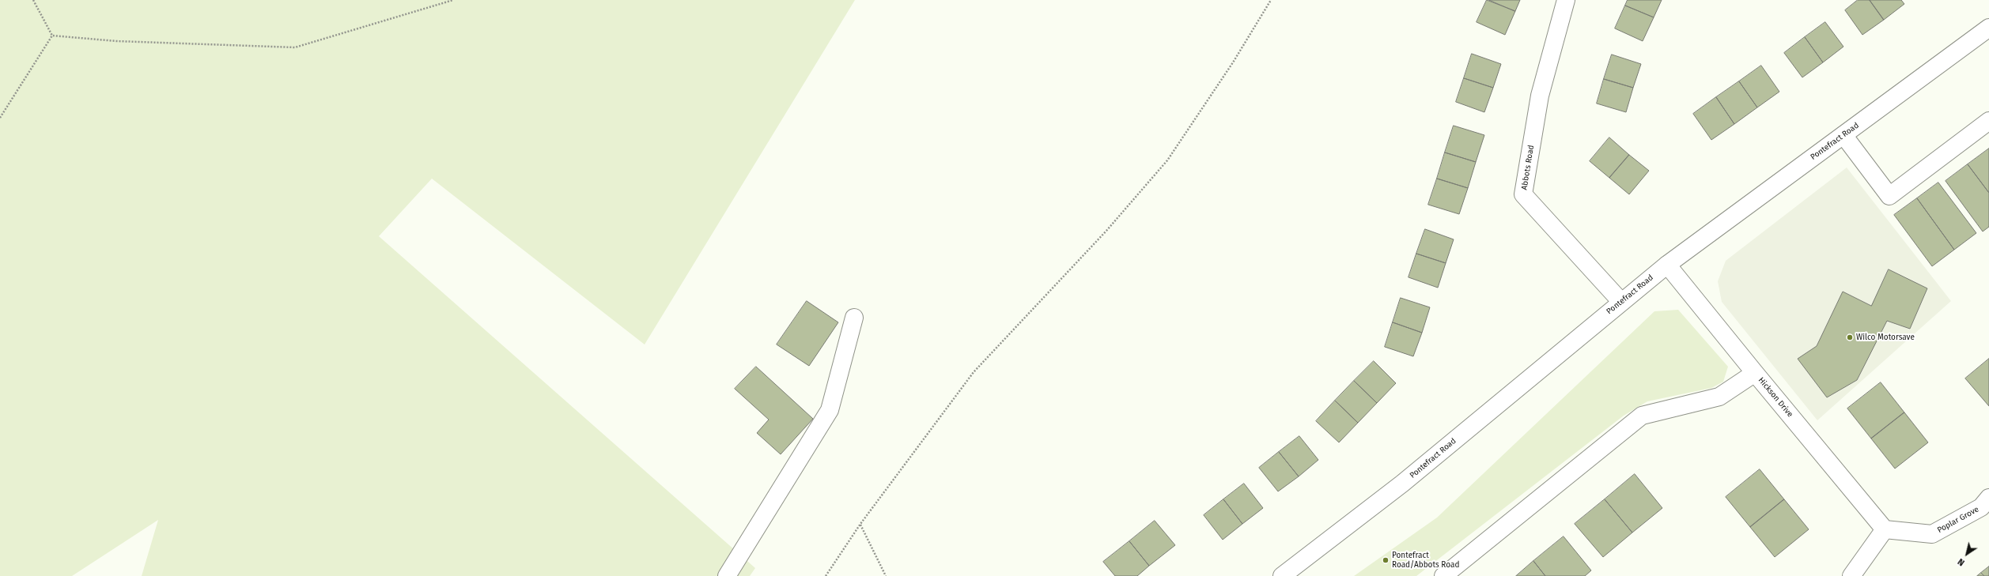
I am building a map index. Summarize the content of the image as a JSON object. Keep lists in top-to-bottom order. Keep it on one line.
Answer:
{"streets":{"main road":["Pontefract Road","Abbots Road","Hickson Drive","Poplar Grove"]},"crossings":[["Pontefract Road","Abbots Road"],["Pontefract Road","Hickson Drive"],["Hickson Drive","Poplar Grove"]],"places":["Wilco Motorsave","Pontefract Road/Abbots Road"],"north":"bottom left"}
